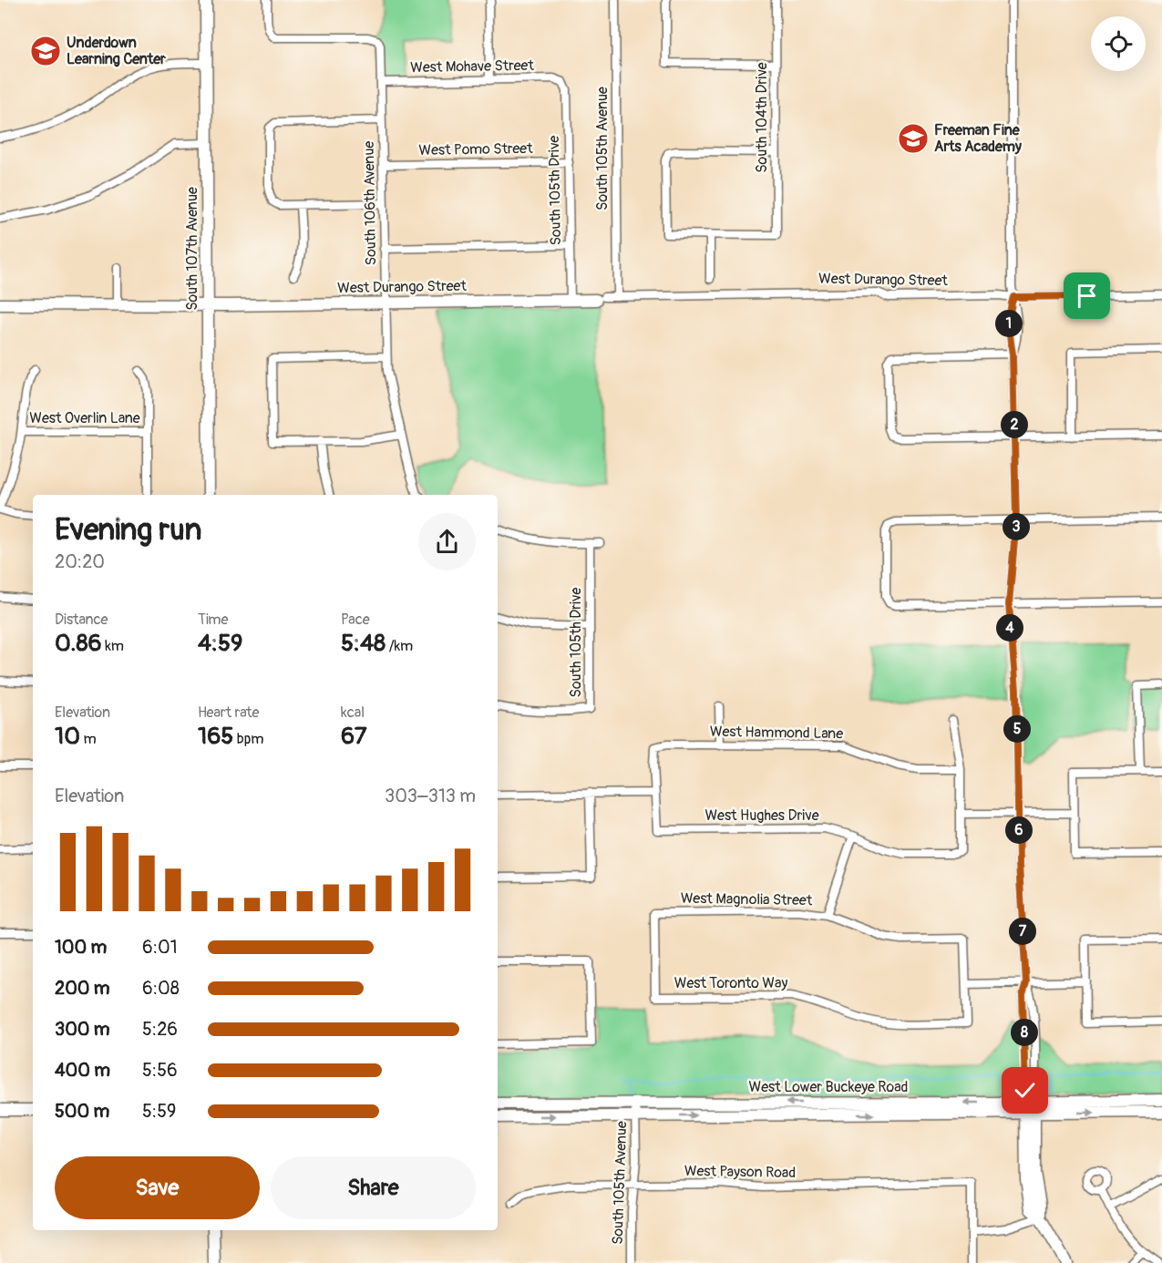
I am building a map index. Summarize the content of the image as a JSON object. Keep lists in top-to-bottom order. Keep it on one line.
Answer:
{"streets":{"main road":["South 107th Avenue","West Durango Street","West Lower Buckeye Road"],"street":["West Mohave Street","South 104th Drive","South 105th Avenue","West Pomo Street","South 105th Drive","South 106th Avenue","West Overlin Lane","West Hammond Lane","West Hughes Drive","West Magnolia Street","West Toronto Way","West Payson Road"]},"crossings":[["West Mohave Street","South 105th Drive"],["West Mohave Street","South 106th Avenue"],["South 105th Avenue","West Durango Street"],["South 105th Avenue","West Lower Buckeye Road"],["South 105th Avenue","West Payson Road"],["West Pomo Street","South 105th Drive"],["West Pomo Street","South 106th Avenue"],["South 105th Drive","West Durango Street"],["South 106th Avenue","West Durango Street"],["South 107th Avenue","West Durango Street"],["West Hammond Lane","West Hughes Drive"],["West Magnolia Street","West Toronto Way"]],"places":{"school or university":["Underdown Learning Center","Freeman Fine Arts Academy"]},"page":{"pins":["1","2","3","4","5","6","7","8"],"heading":["Evening run","20:20"],"stats":[["Distance","0.86 km"],["Time","4:59"],["Pace","5:48 /km"],["Elevation","10 m"],["Heart rate","165 bpm"],["kcal","67"]],"chart":["Elevation","303–313 m"],"list":[{"name":"100 m","note":"6:01"},{"name":"200 m","note":"6:08"},{"name":"300 m","note":"5:26"},{"name":"400 m","note":"5:56"},{"name":"500 m","note":"5:59"}],"buttons":["Save","Share"]}}
